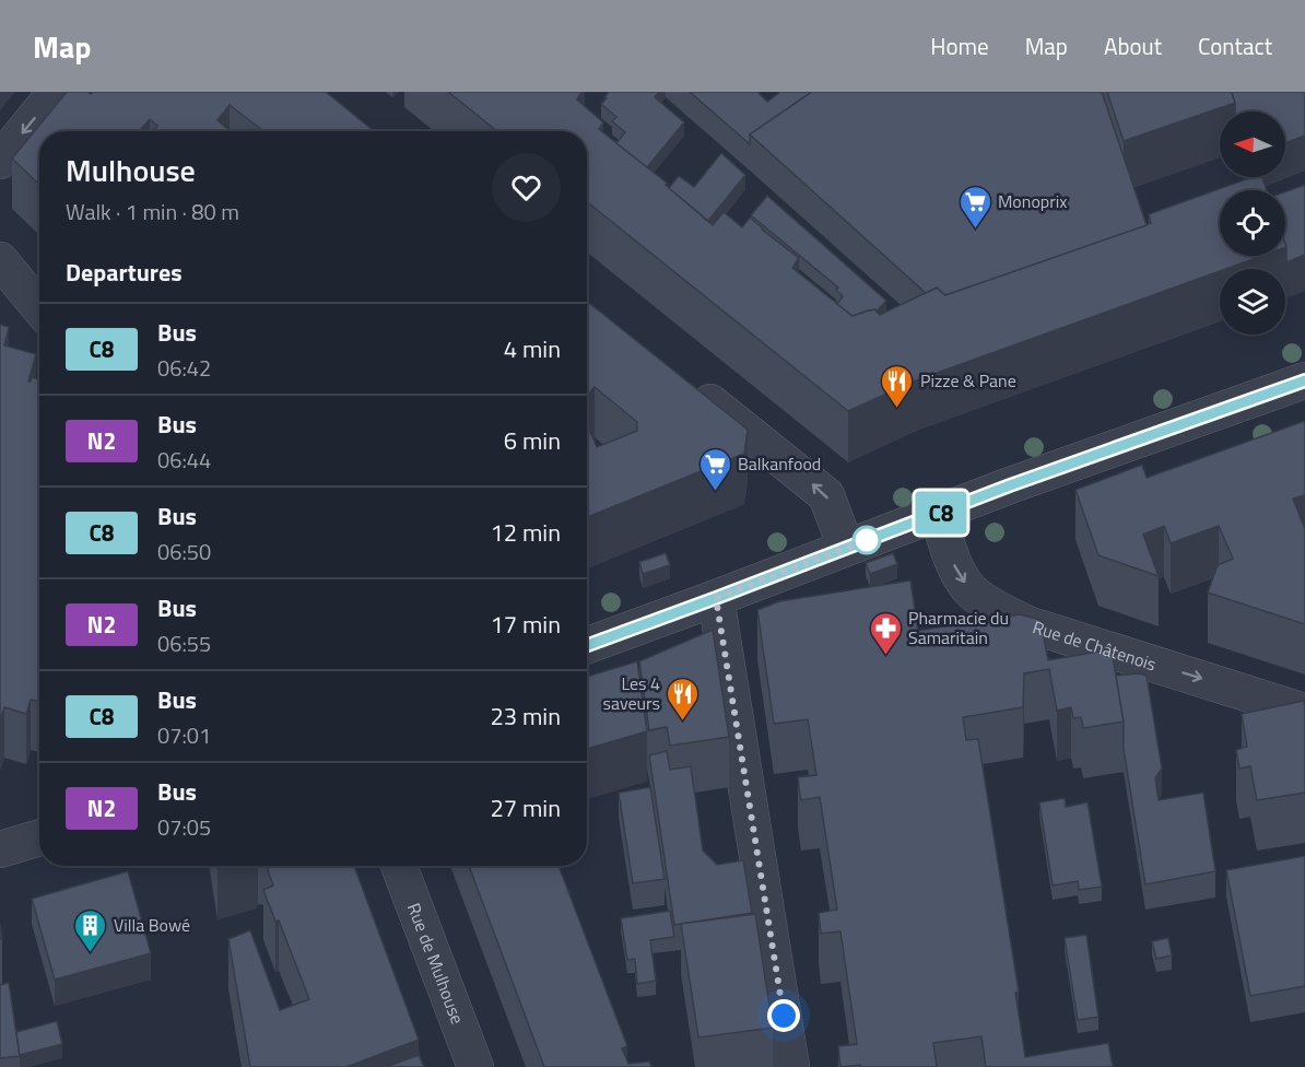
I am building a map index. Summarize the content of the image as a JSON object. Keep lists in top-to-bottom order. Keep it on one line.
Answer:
{"streets":{"street":["Rue de Châtenois","Rue de Mulhouse"]},"one_way":["Rue de Châtenois"],"places":{"supermarket":["Monoprix","Balkanfood"],"restaurant":["Pizze & Pane","Les 4 saveurs"],"pharmacy":["Pharmacie du Samaritain"],"building":["Villa Bowé"]},"lines":["bus line C8"],"north":"left","page":{"header":"Map","nav":["Home","Map","About","Contact"],"on_map":"C8","heading":[["Mulhouse","Walk · 1 min · 80 m"],"Departures"],"list":[{"mark":"C8","name":"Bus","note":"06:42","value":"4 min"},{"mark":"N2","name":"Bus","note":"06:44","value":"6 min"},{"mark":"C8","name":"Bus","note":"06:50","value":"12 min"},{"mark":"N2","name":"Bus","note":"06:55","value":"17 min"},{"mark":"C8","name":"Bus","note":"07:01","value":"23 min"},{"mark":"N2","name":"Bus","note":"07:05","value":"27 min"}]}}
